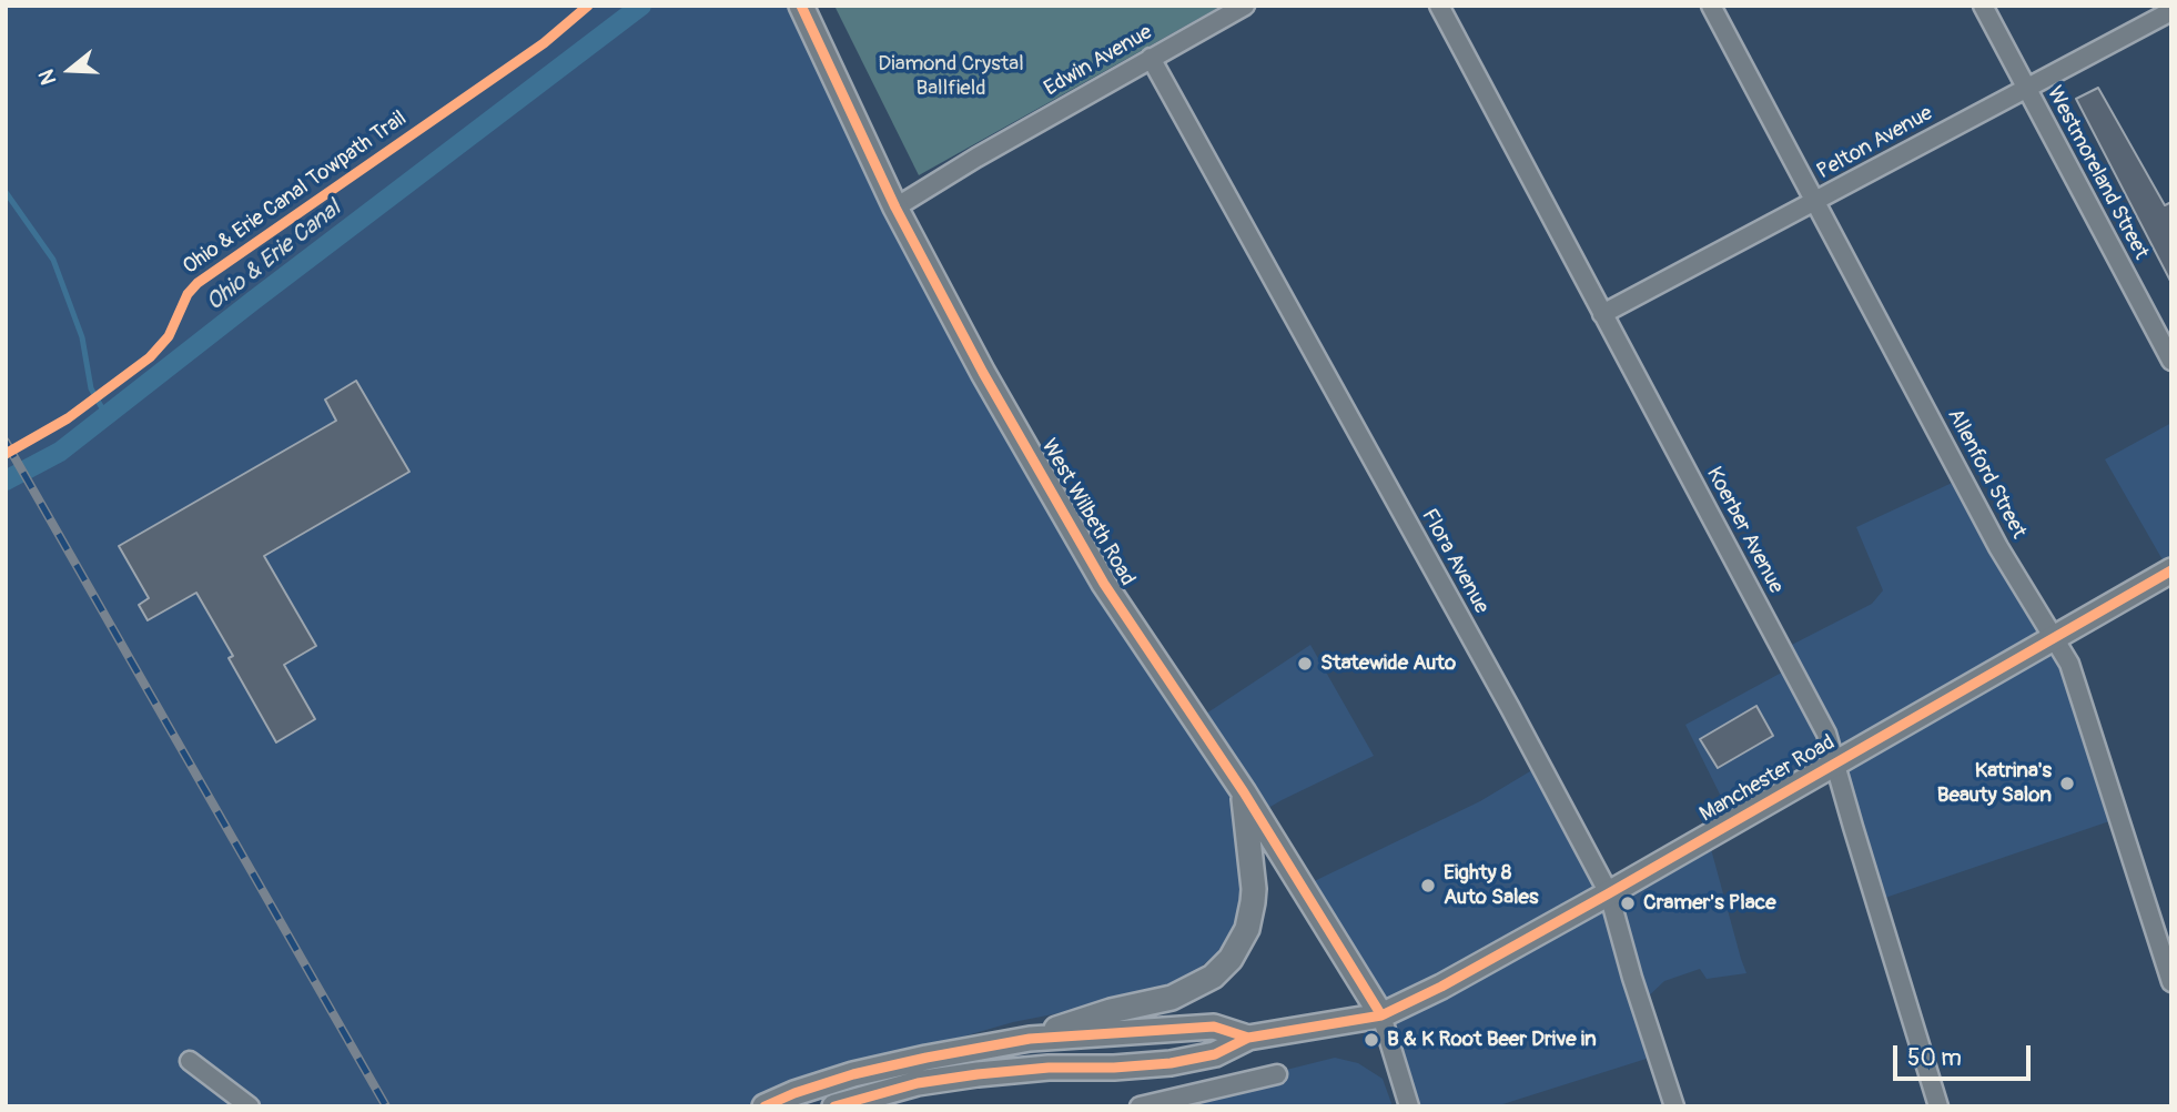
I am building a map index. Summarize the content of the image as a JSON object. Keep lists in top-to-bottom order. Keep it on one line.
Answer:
{"streets":{"main road":["West Wilbeth Road","Manchester Road"],"street":["Edwin Avenue","Pelton Avenue","Westmoreland Street","Allenford Street","Koerber Avenue","Flora Avenue"],"cycle path":["Ohio & Erie Canal Towpath Trail"]},"crossings":[["Edwin Avenue","West Wilbeth Road"],["Edwin Avenue","Flora Avenue"],["Pelton Avenue","Westmoreland Street"],["Pelton Avenue","Allenford Street"],["Pelton Avenue","Koerber Avenue"],["Allenford Street","Manchester Road"],["West Wilbeth Road","Manchester Road"],["Koerber Avenue","Manchester Road"],["Flora Avenue","Manchester Road"]],"water":["Ohio & Erie Canal"],"parks":["Diamond Crystal Ballfield"],"places":["Statewide Auto","Katrina's Beauty Salon","Eighty 8 Auto Sales","Cramer's Place","B & K Root Beer Drive in"],"scale_bar":"50 m","north":"left"}
